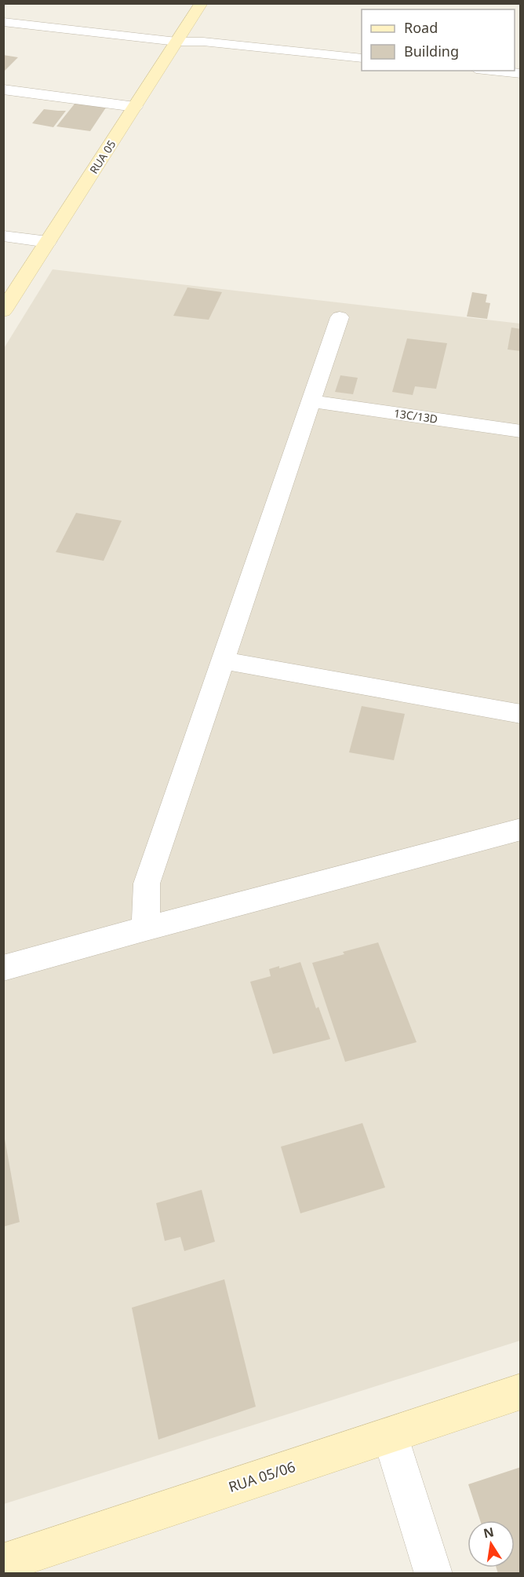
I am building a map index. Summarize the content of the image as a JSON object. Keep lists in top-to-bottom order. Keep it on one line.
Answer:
{"streets":{"street":["RUA 05","13C/13D","RUA 05/06"]},"legend":["Road","Building"],"north":"top"}
